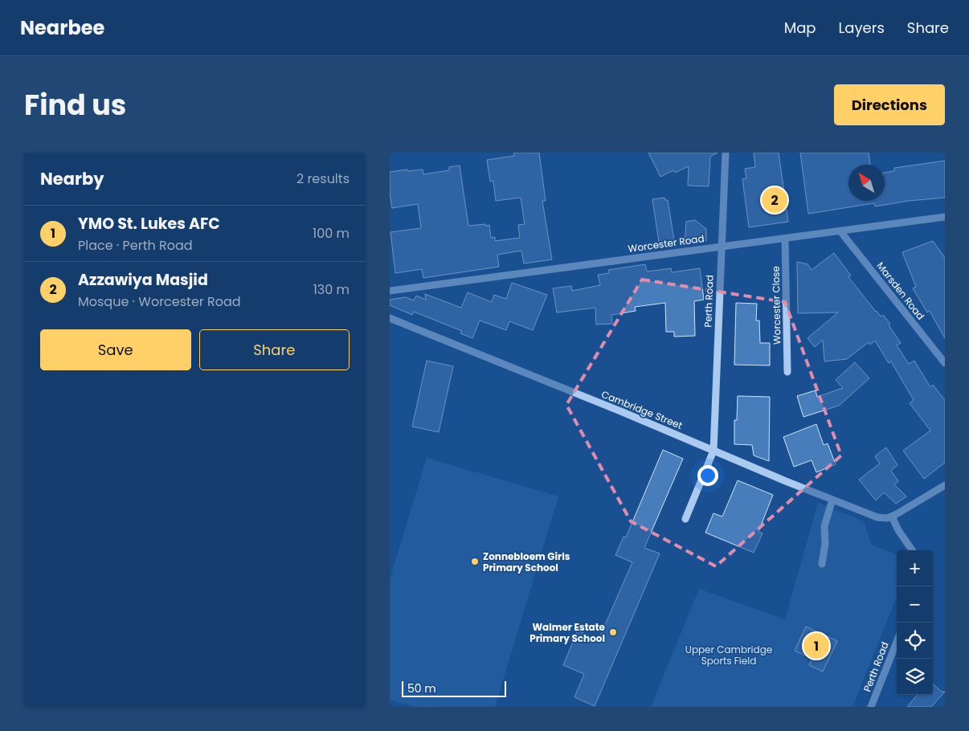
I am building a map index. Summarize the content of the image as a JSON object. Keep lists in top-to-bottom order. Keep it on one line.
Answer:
{"streets":{"street":["Worcester Road","Marsden Road","Perth Road","Worcester Close","Cambridge Street"]},"crossings":[["Worcester Road","Marsden Road"],["Worcester Road","Perth Road"],["Worcester Road","Worcester Close"],["Perth Road","Cambridge Street"]],"parks":["Upper Cambridge Sports Field"],"places":["Zonnebloem Girls Primary School","Walmer Estate Primary School"],"scale_bar":"50 m","north":"top left","page":{"header":"Nearbee","nav":["Map","Layers","Share"],"title":"Find us","buttons":["Directions",["Save","Share"]],"heading":["Nearby","2 results"],"pins":["2","1"],"list":[{"mark":"1","name":"YMO St. Lukes AFC","note":"Place · Perth Road","value":"100 m"},{"mark":"2","name":"Azzawiya Masjid","note":"Mosque · Worcester Road","value":"130 m"}],"map_buttons":["+","−"],"scale":"50 m"}}
